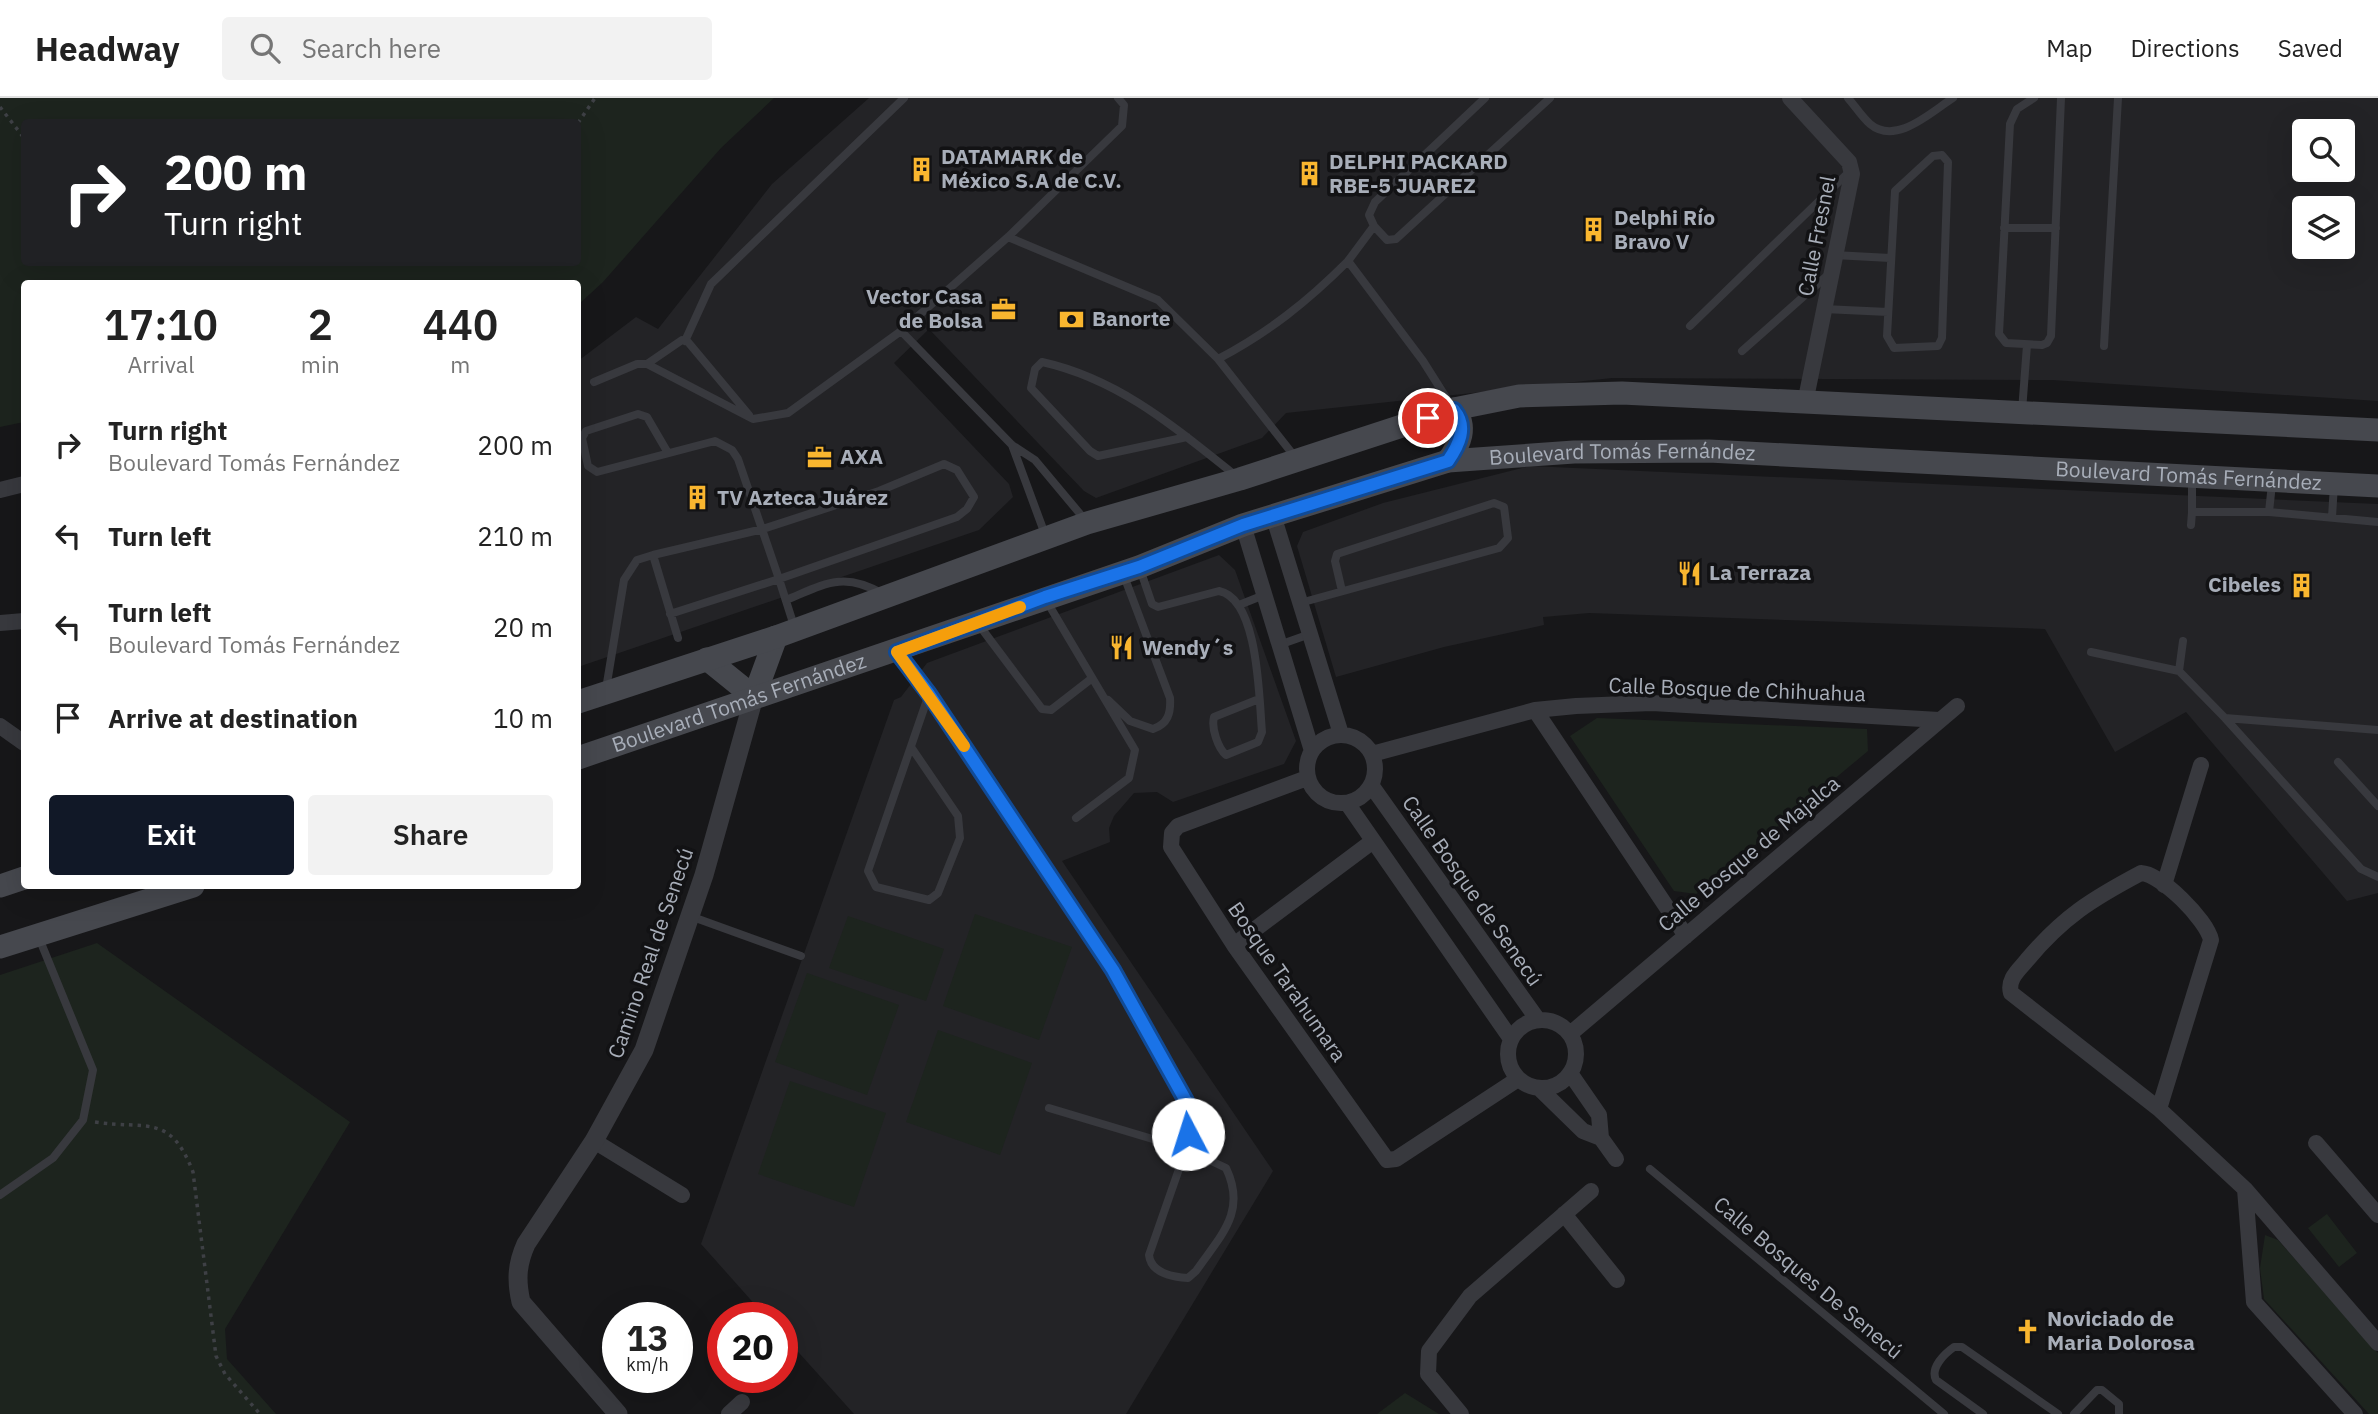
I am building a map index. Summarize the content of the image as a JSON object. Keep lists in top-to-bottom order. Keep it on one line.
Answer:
{"streets":{"main road":["Boulevard Tomás Fernández"],"street":["Calle Fresnel","Calle Bosque de Chihuahua","Calle Bosque de Majalca","Calle Bosque de Senecú","Camino Real de Senecú","Bosque Tarahumara"],"lane":["Calle Bosques De Senecú"]},"crossings":[["Boulevard Tomás Fernández","Camino Real de Senecú"],["Calle Bosque de Chihuahua","Calle Bosque de Majalca"],["Calle Bosque de Chihuahua","Calle Bosque de Senecú"],["Calle Bosque de Chihuahua","Bosque Tarahumara"],["Calle Bosque de Majalca","Calle Bosque de Senecú"],["Calle Bosque de Majalca","Bosque Tarahumara"],["Calle Bosque de Senecú","Bosque Tarahumara"]],"places":{"building":["DATAMARK de México S.A de C.V.","DELPHI PACKARD RBE-5 JUAREZ","Delphi Río Bravo V","TV Azteca Juárez","Cibeles"],"office":["Vector Casa de Bolsa","AXA"],"bank":["Banorte"],"restaurant":["La Terraza","Wendy´s"],"church":["Noviciado de Maria Dolorosa"]},"page":{"header":"Headway","search":"Search here","nav":["Map","Directions","Saved"],"turn":["200 m","Turn right"],"eta":["17:10","Arrival","2","min","440","m"],"list":[{"name":"Turn right","note":"Boulevard Tomás Fernández","value":"200 m"},{"name":"Turn left","value":"210 m"},{"name":"Turn left","note":"Boulevard Tomás Fernández","value":"20 m"},{"name":"Arrive at destination","value":"10 m"}],"buttons":["Exit","Share"],"speed":"13 km/h","limit":"20"}}
